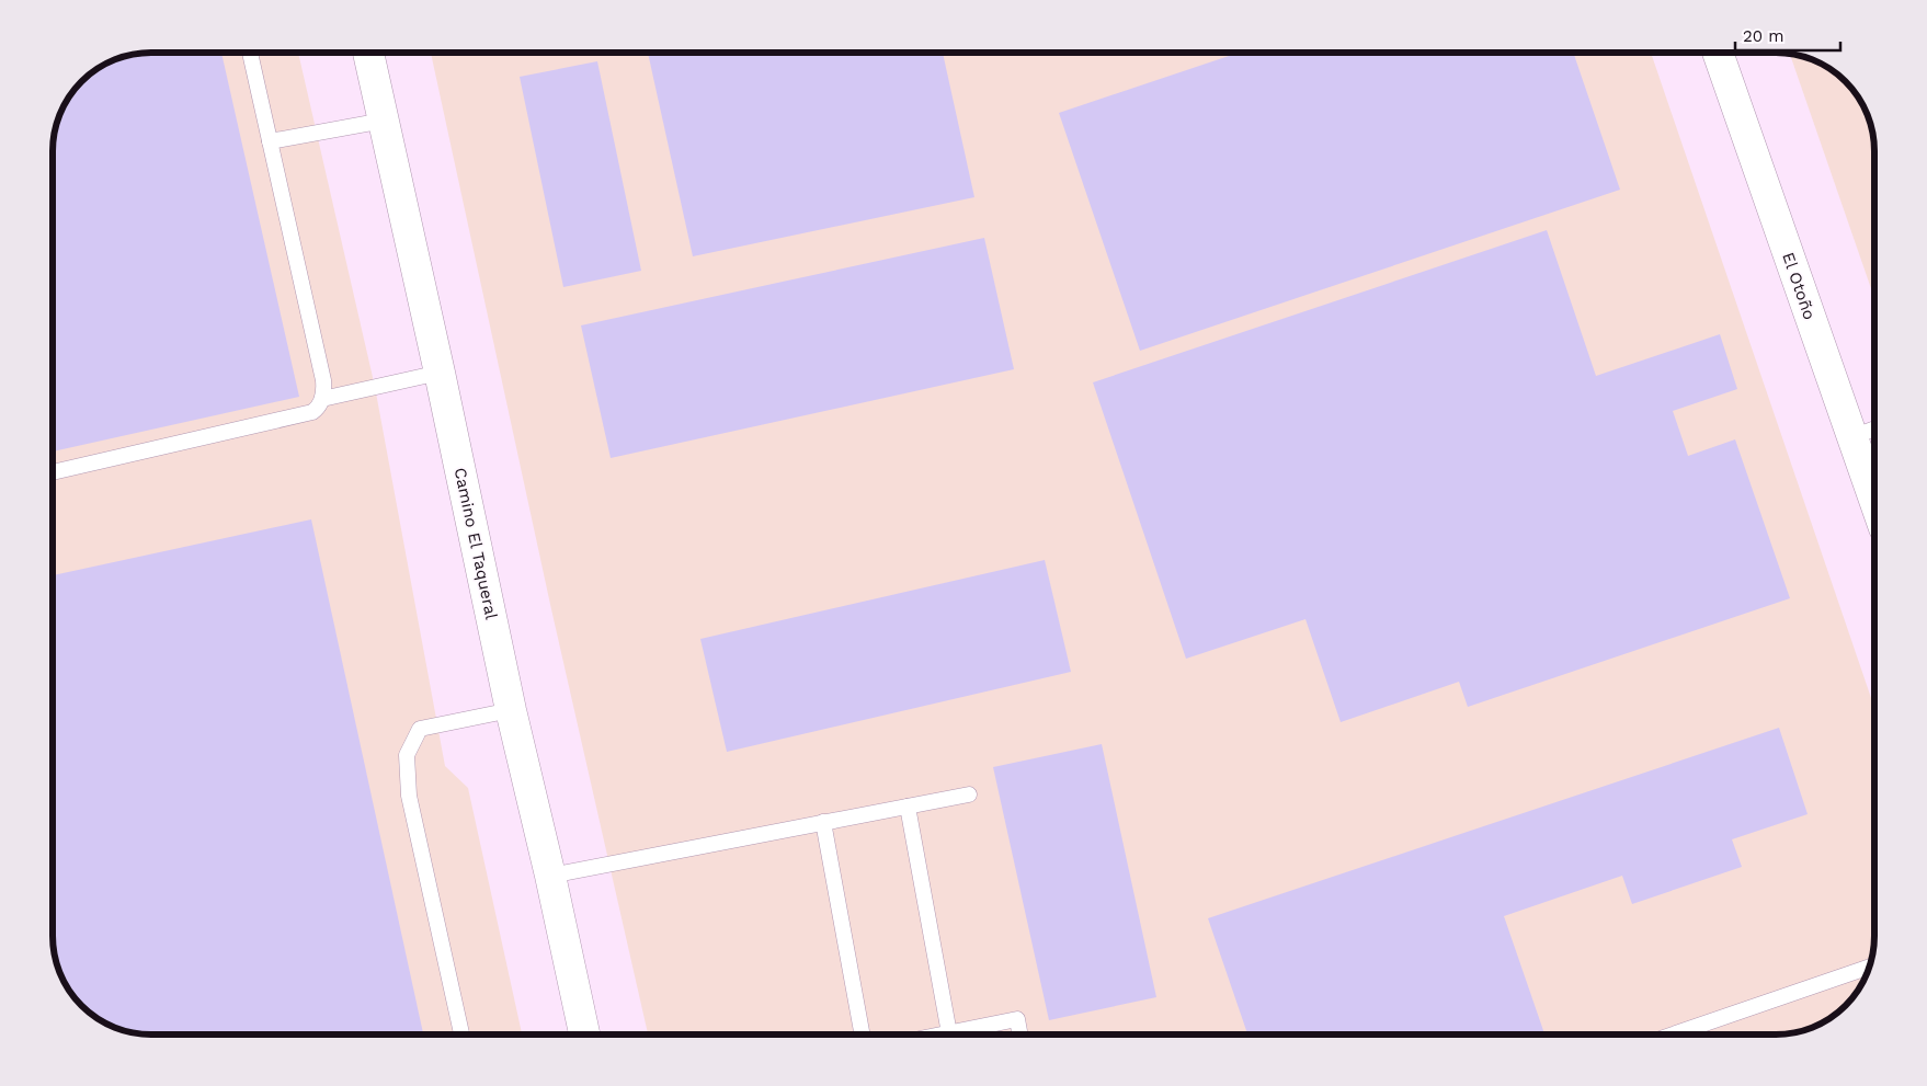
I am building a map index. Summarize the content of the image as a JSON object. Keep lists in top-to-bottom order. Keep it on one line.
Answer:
{"streets":{"street":["El Otoño","Camino El Taqueral"]},"scale_bar":"20 m"}
